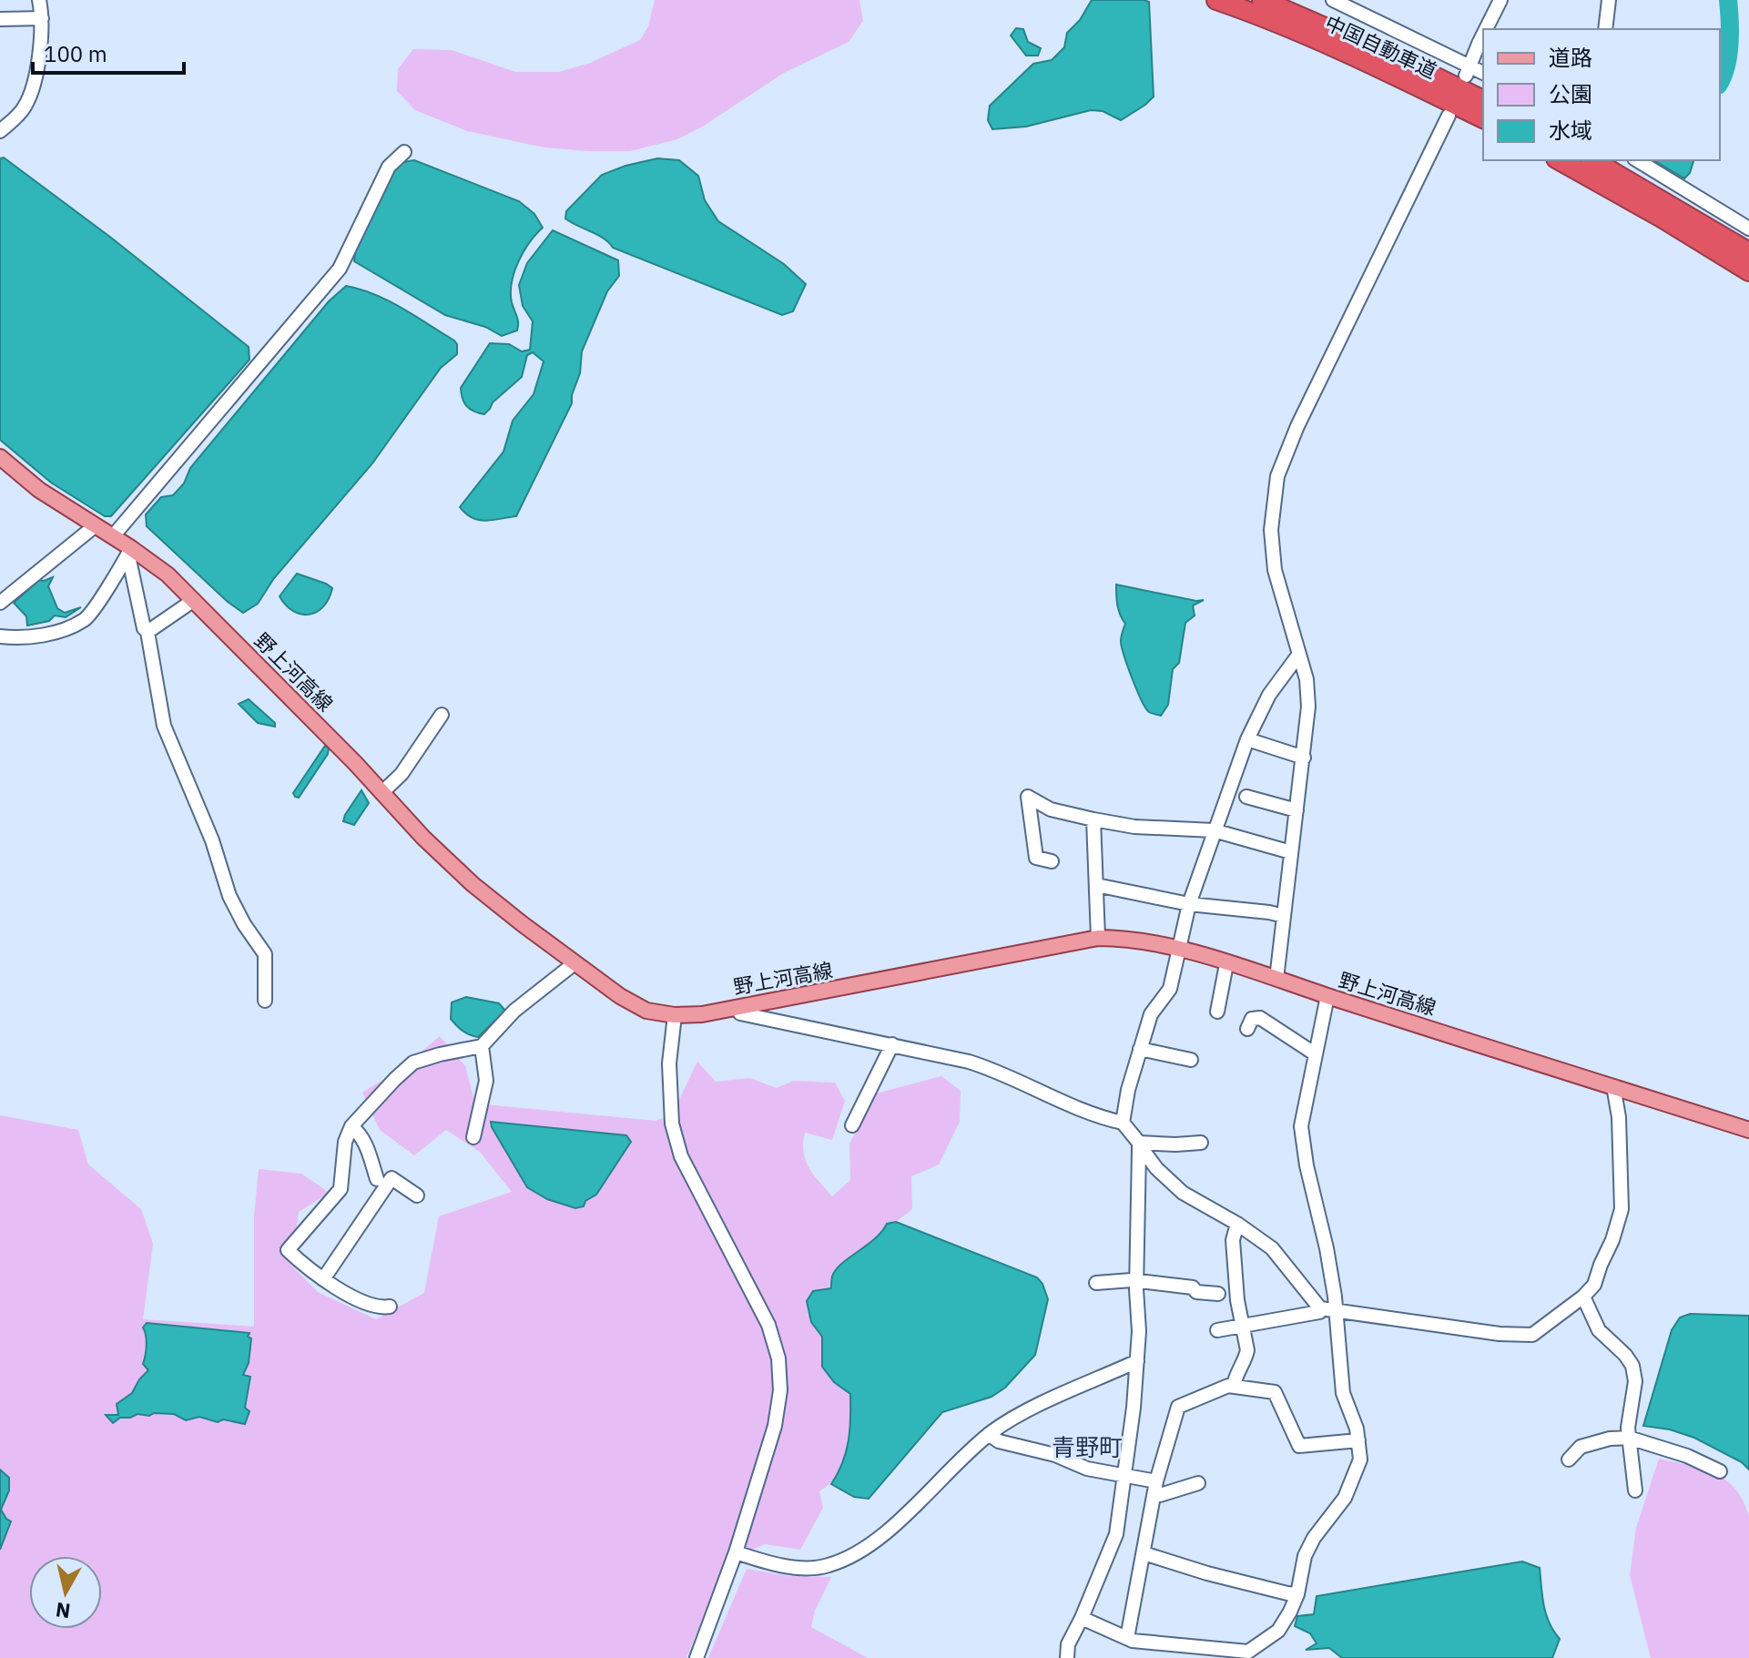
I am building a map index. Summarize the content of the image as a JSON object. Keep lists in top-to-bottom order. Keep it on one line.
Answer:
{"streets":{"highway":["中国自動車道"],"main road":["野上河高線"]},"districts":["青野町"],"legend":["道路","公園","水域"],"scale_bar":"100 m","north":"bottom"}
